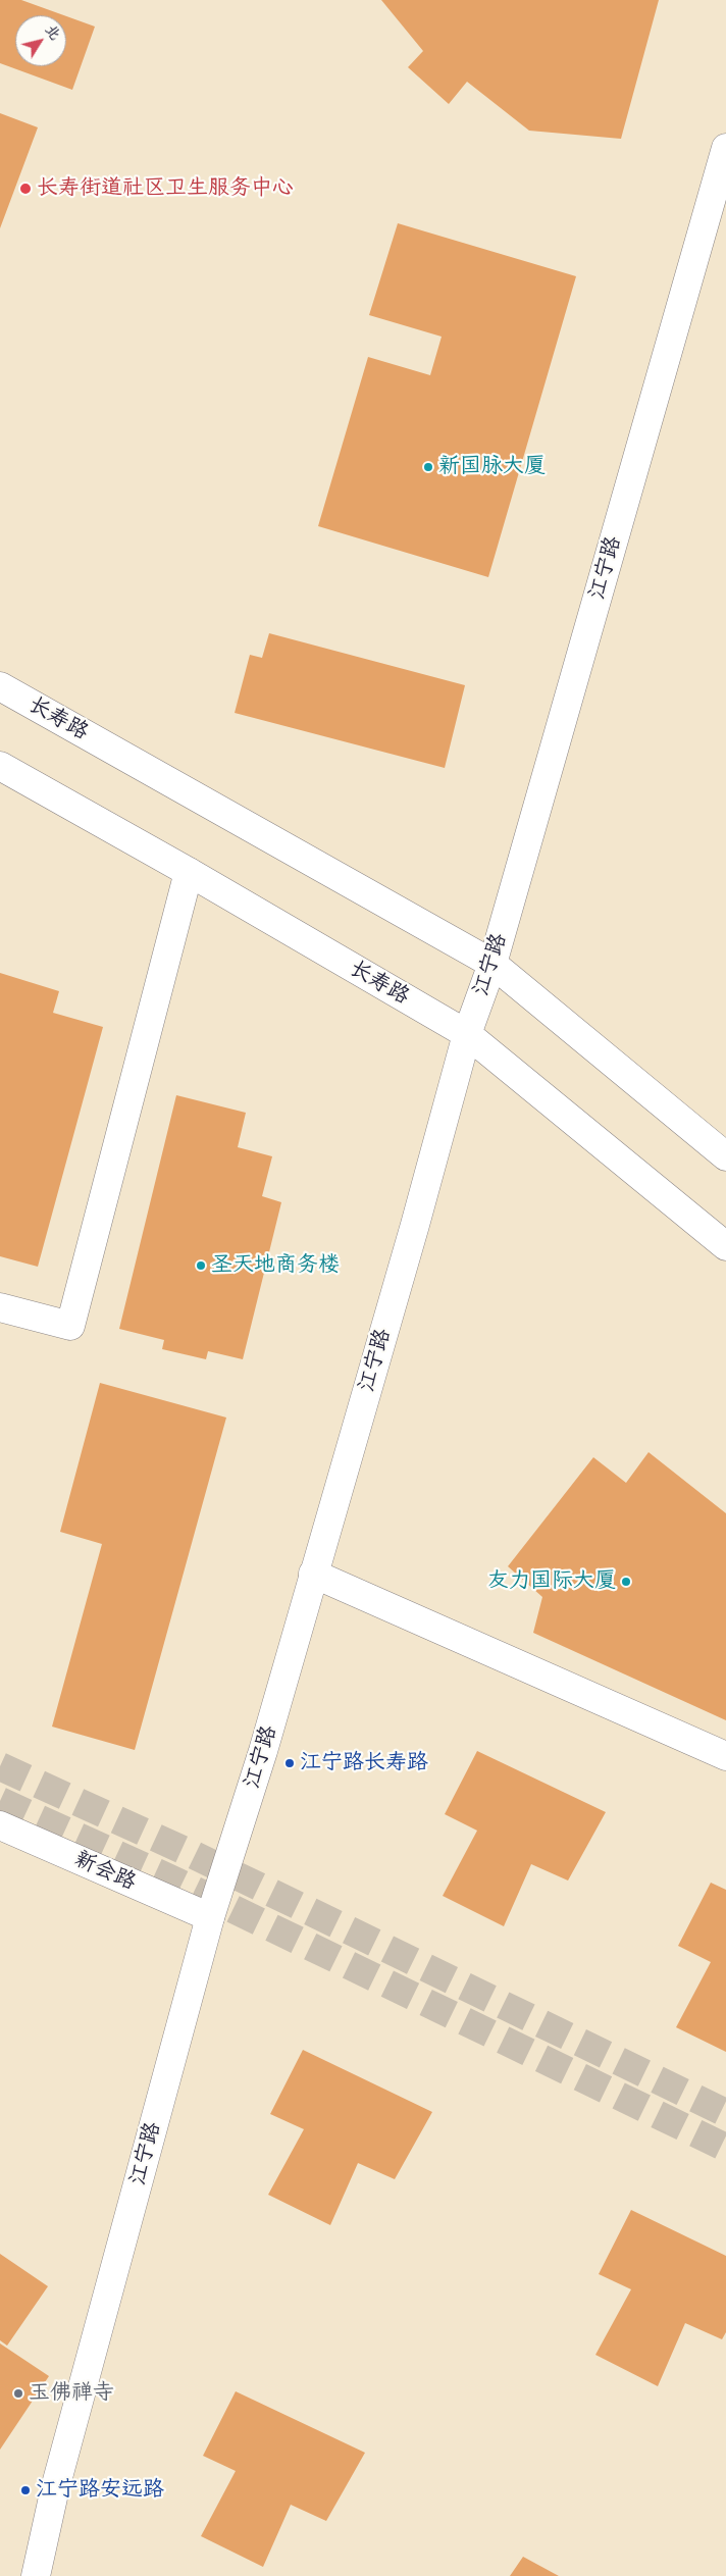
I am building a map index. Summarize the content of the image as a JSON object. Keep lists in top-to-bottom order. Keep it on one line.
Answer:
{"streets":{"main road":["江宁路","长寿路","新会路"]},"crossings":[["江宁路","长寿路"],["江宁路","新会路"]],"places":["长寿街道社区卫生服务中心","新国脉大厦","圣天地商务楼","友力国际大厦","江宁路长寿路","玉佛禅寺","江宁路安远路"],"north":"top right"}
